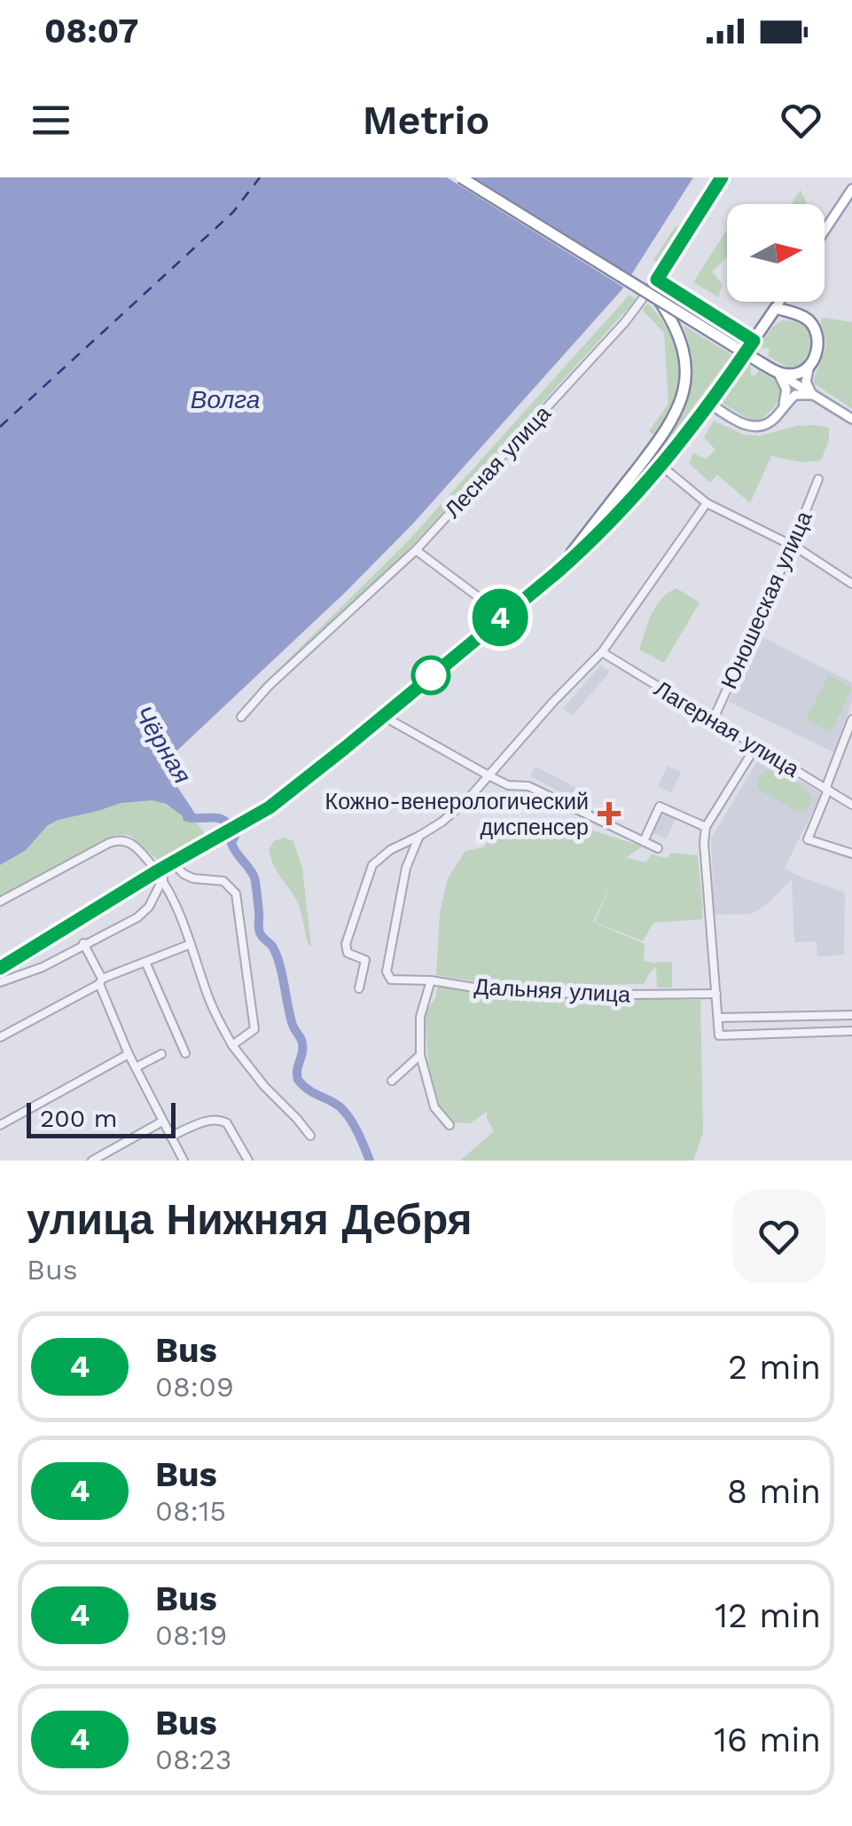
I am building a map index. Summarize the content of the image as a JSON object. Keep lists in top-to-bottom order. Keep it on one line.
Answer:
{"streets":{"street":["Лесная улица","Юношеская улица","Лагерная улица","Дальняя улица"]},"crossings":[["Юношеская улица","Лагерная улица"]],"water":["Волга","Чёрная"],"places":{"health":["Кожно-венерологический диспенсер"]},"lines":["bus line 4"],"scale_bar":"200 m","north":"right","page":{"status":"08:07","header":"Metrio","on_map":"4","scale":"200 m","heading":["улица Нижняя Дебря","Bus"],"list":[{"mark":"4","name":"Bus","note":"08:09","value":"2 min"},{"mark":"4","name":"Bus","note":"08:15","value":"8 min"},{"mark":"4","name":"Bus","note":"08:19","value":"12 min"},{"mark":"4","name":"Bus","note":"08:23","value":"16 min"}]}}
